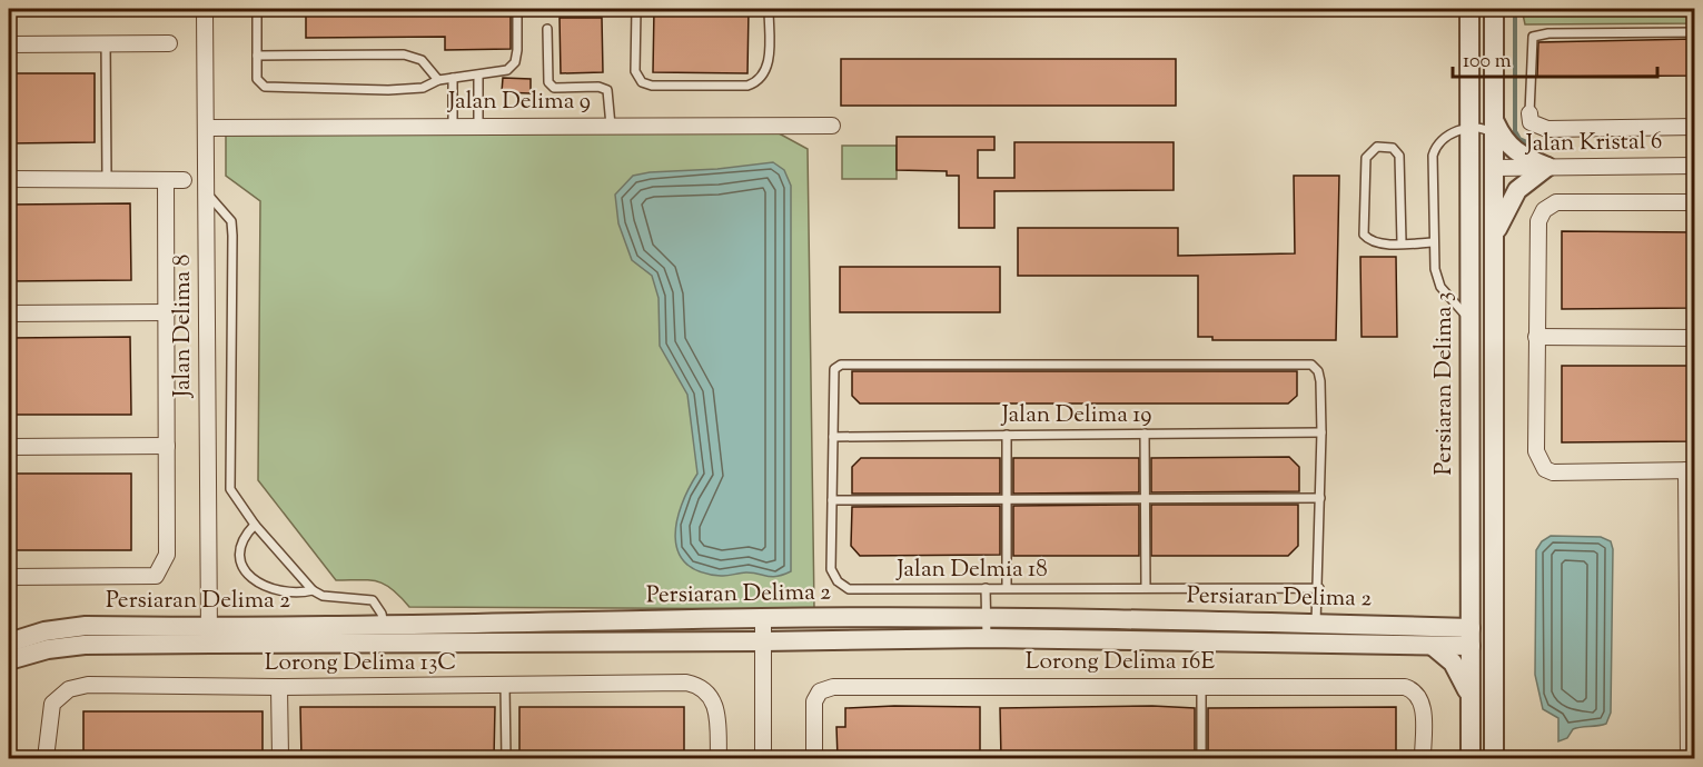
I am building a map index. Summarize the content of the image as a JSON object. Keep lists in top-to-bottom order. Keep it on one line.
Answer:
{"streets":{"street":["Jalan Delima 9","Jalan Kristal 6","Jalan Delima 8","Persiaran Delima 3","Persiaran Delima 2","Lorong Delima 16E","Lorong Delima 13C"],"lane":["Jalan Delima 19","Jalan Delmia 18"]},"crossings":[["Jalan Delima 9","Jalan Delima 8"],["Jalan Kristal 6","Persiaran Delima 3"],["Jalan Delima 8","Persiaran Delima 2"],["Persiaran Delima 3","Persiaran Delima 2"],["Jalan Delima 19","Jalan Delmia 18"]],"scale_bar":"100 m"}
